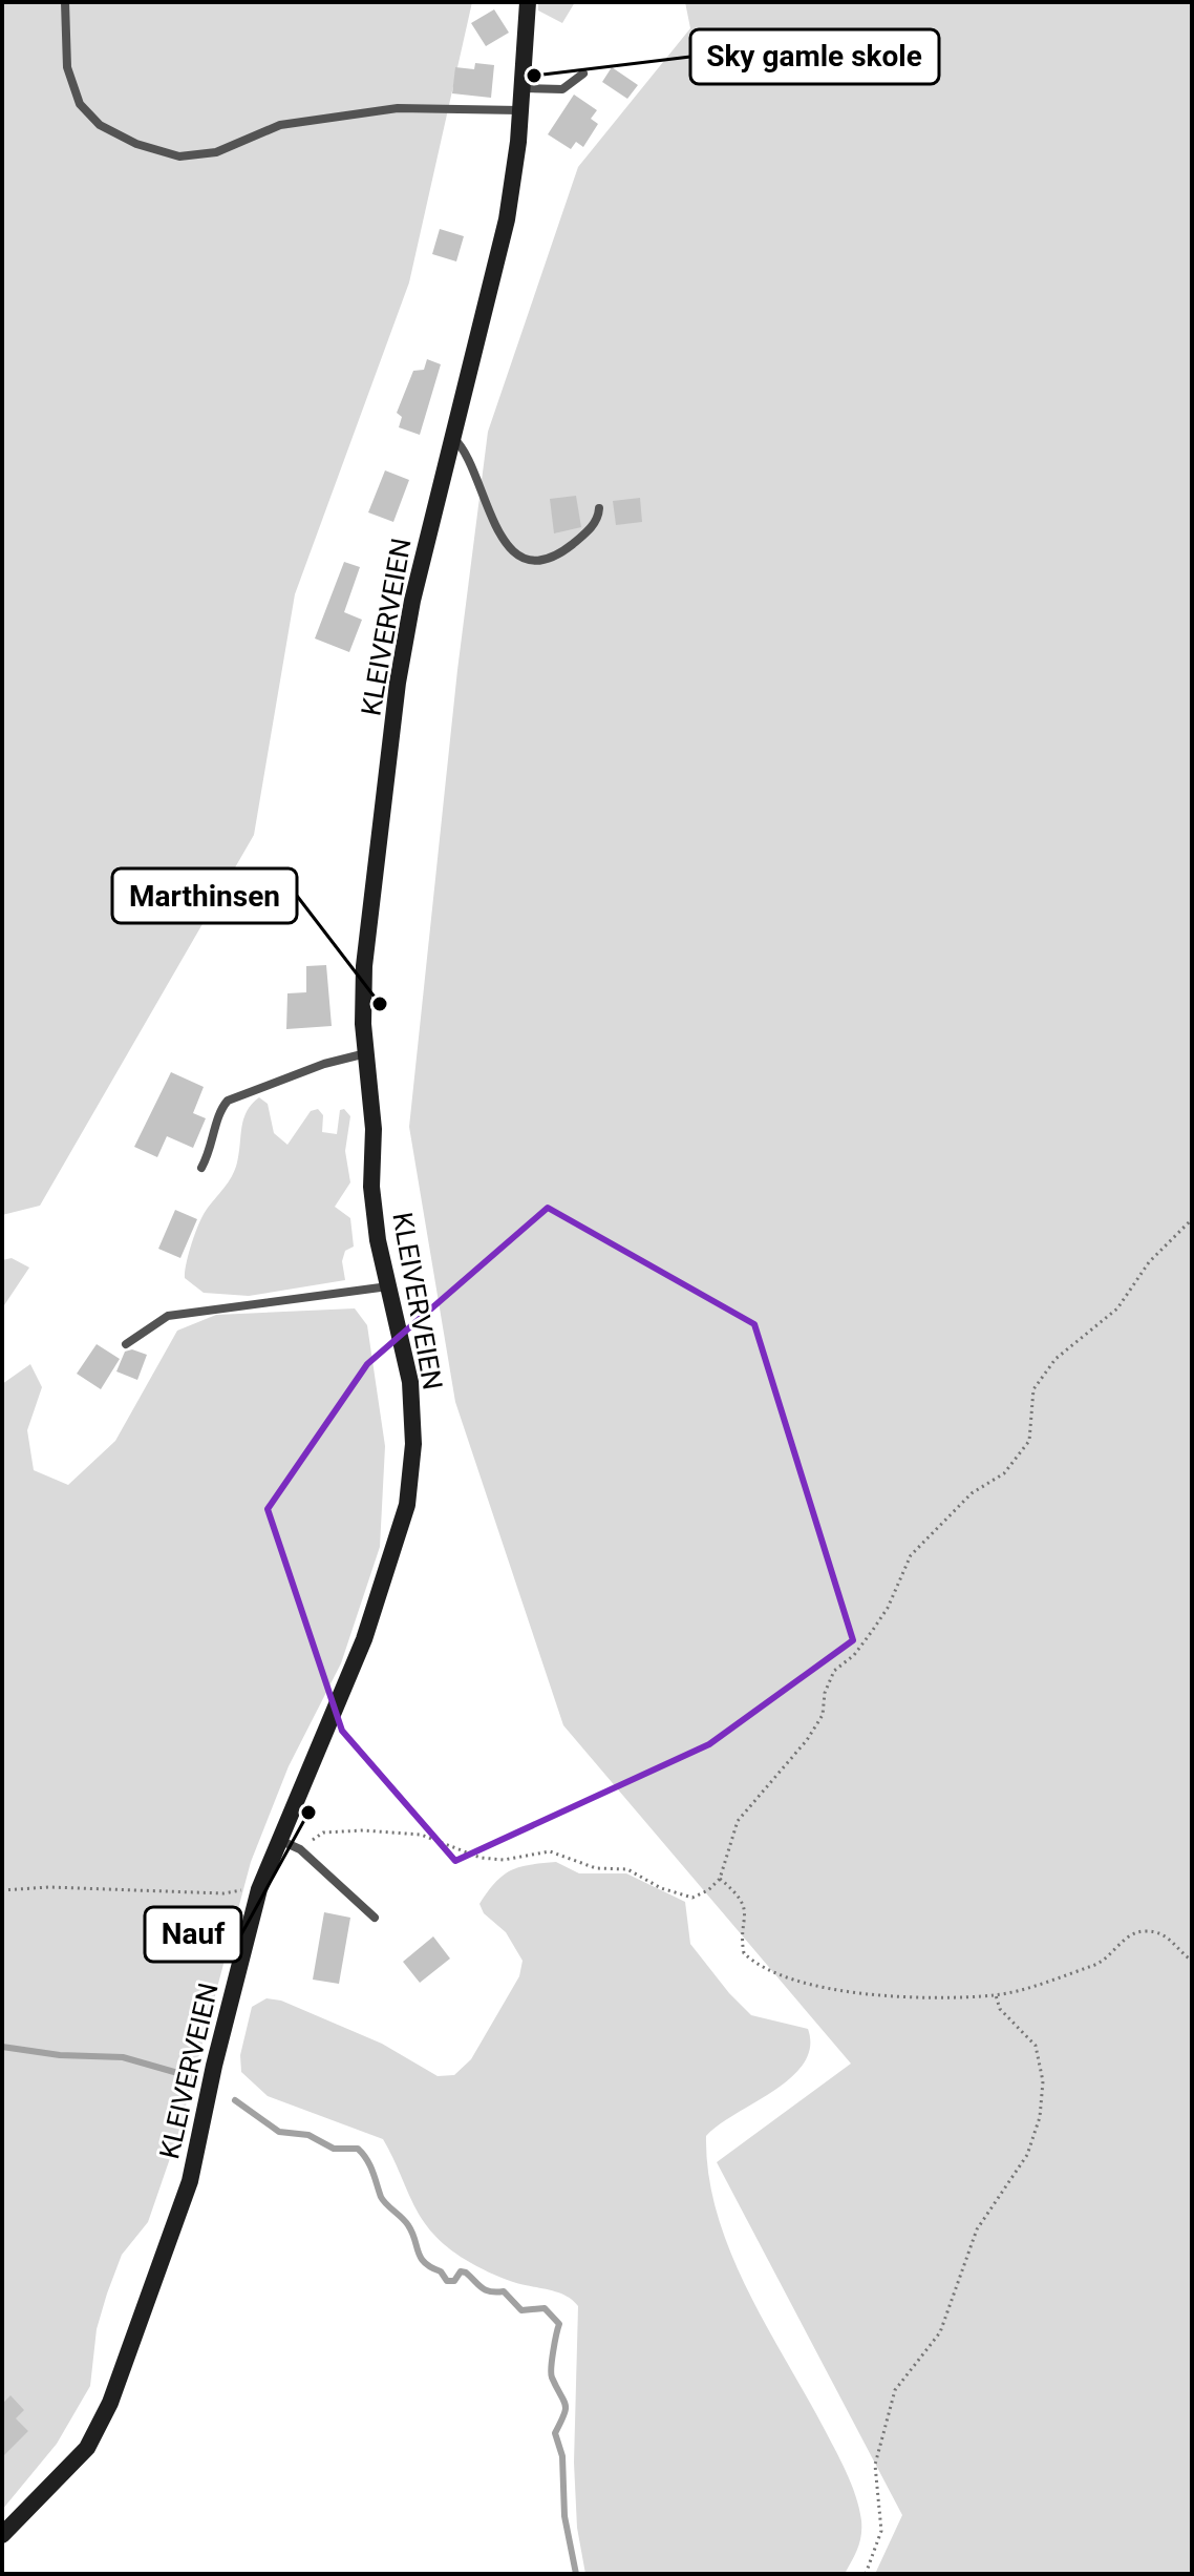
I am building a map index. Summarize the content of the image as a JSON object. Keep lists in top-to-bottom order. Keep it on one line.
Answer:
{"streets":{"street":["KLEIVERVEIEN"]},"places":["Sky gamle skole","Marthinsen","Nauf"]}
